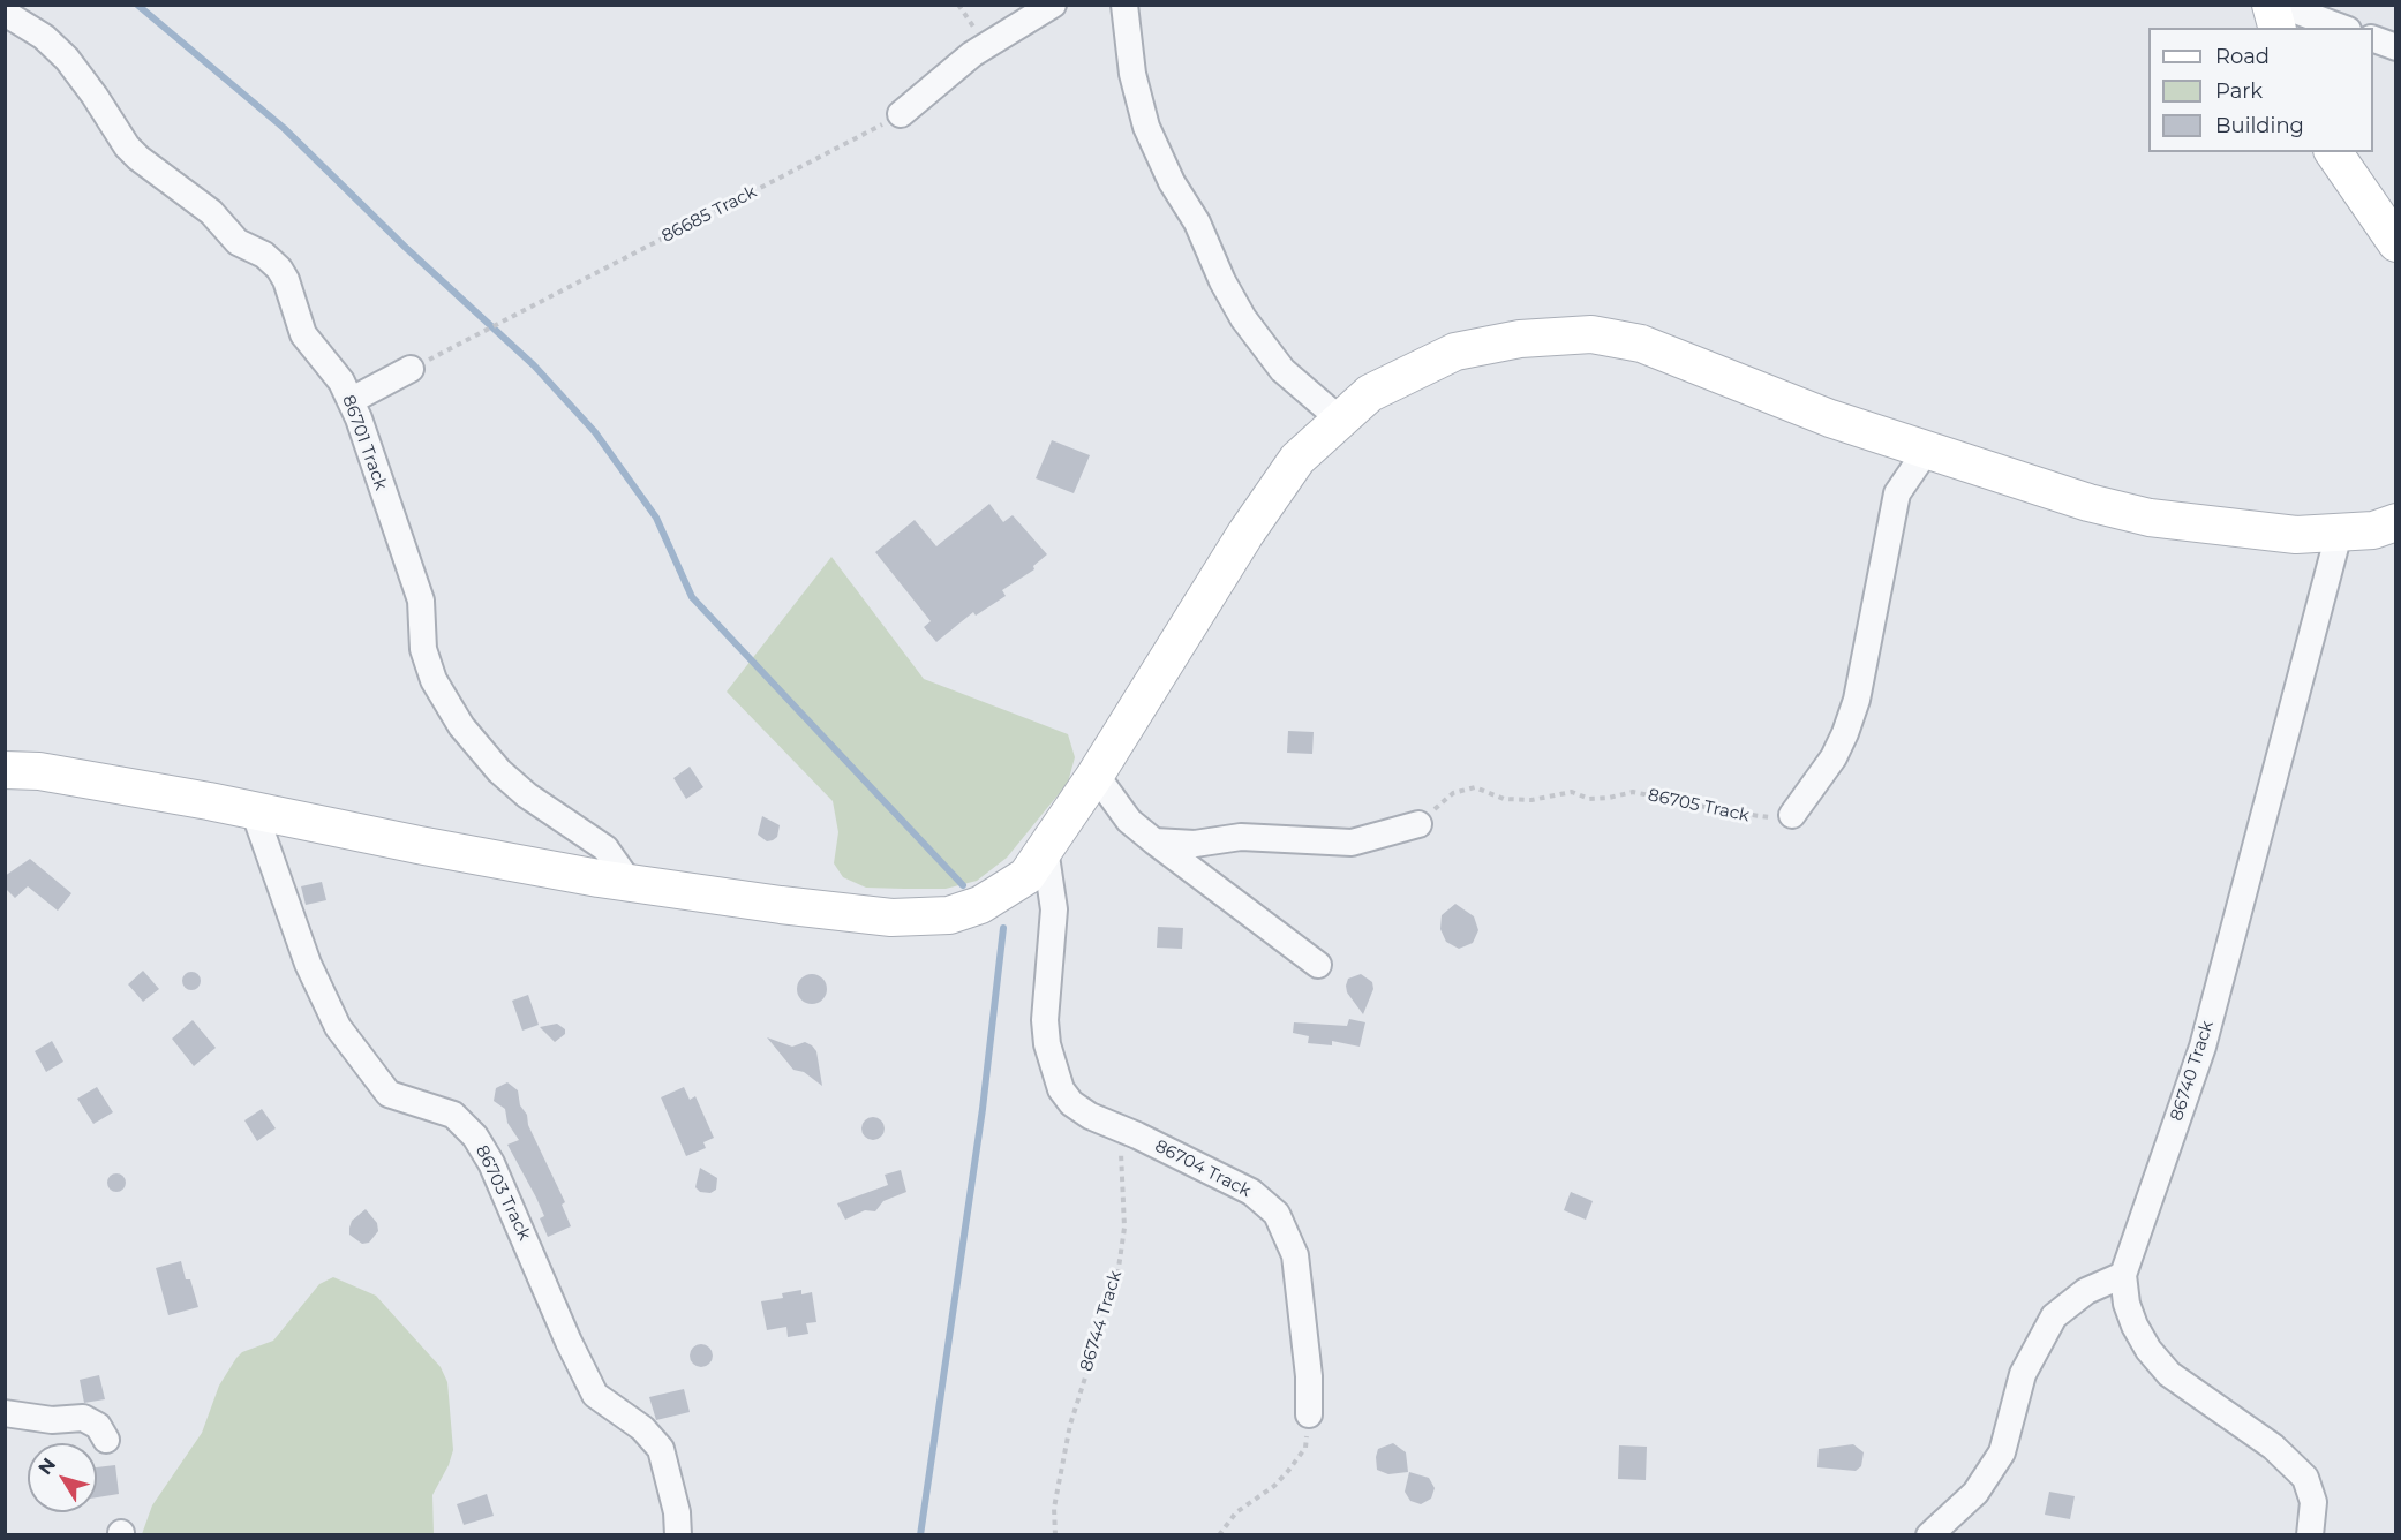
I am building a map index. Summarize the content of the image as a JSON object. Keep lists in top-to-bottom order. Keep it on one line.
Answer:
{"streets":{"street":["86701 Track","86740 Track","86704 Track","86703 Track"],"path":["86685 Track","86705 Track","86744 Track"]},"crossings":[["86704 Track","86744 Track"]],"legend":["Road","Park","Building"],"north":"top left"}
